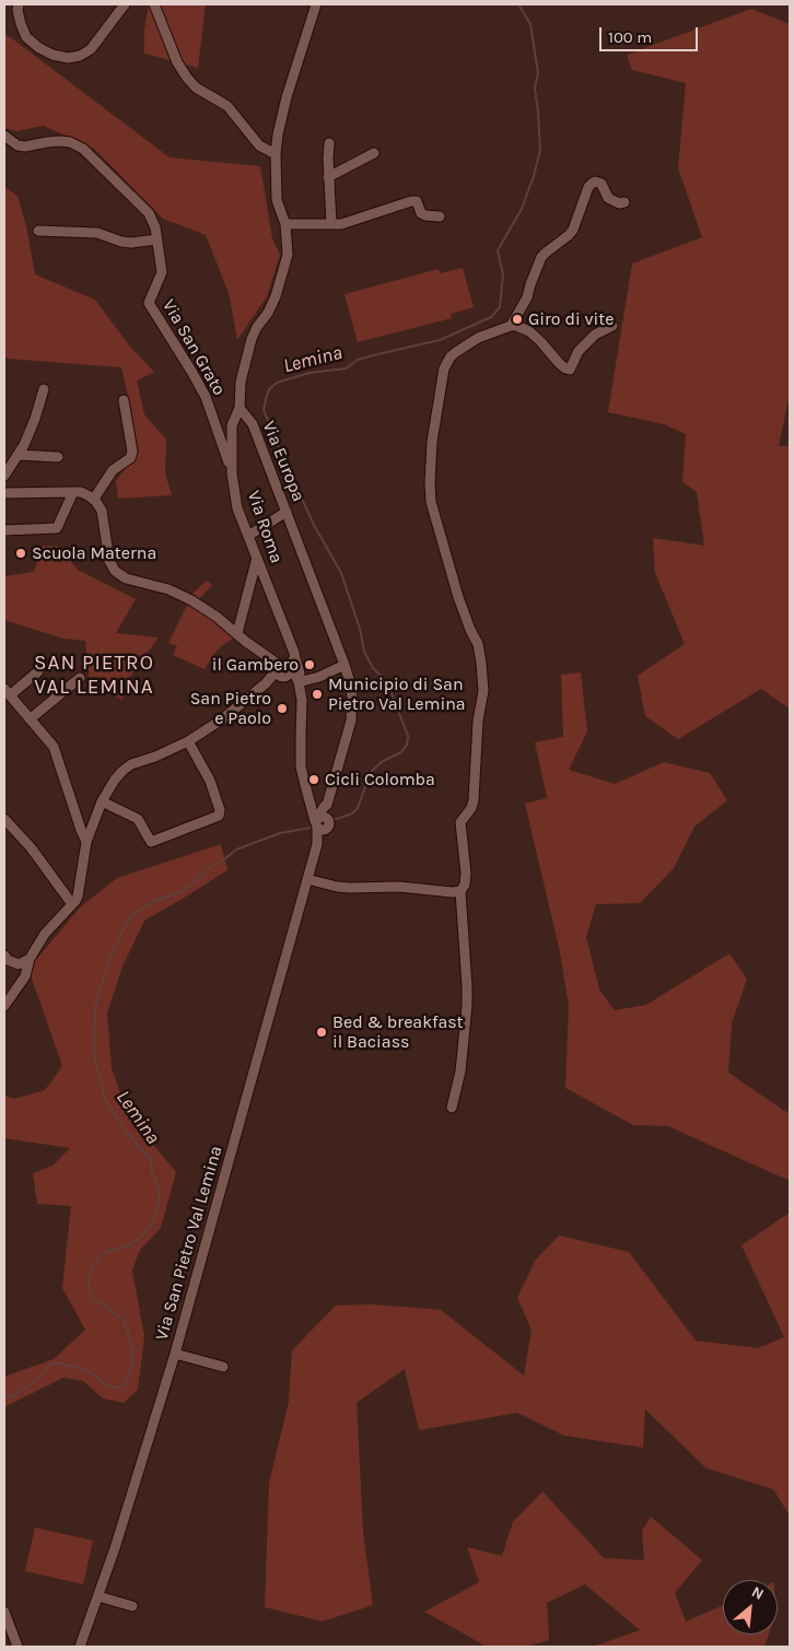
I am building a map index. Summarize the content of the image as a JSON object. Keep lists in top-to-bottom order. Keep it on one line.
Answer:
{"streets":{"street":["Via San Grato","Via Europa","Via Roma","Via San Pietro Val Lemina"]},"crossings":[["Via San Grato","Via Roma"],["Via Europa","Via Roma"],["Via Europa","Via San Pietro Val Lemina"]],"districts":["SAN PIETRO VAL LEMINA"],"water":["Lemina"],"places":["Giro di vite","Scuola Materna","il Gambero","Municipio di San Pietro Val Lemina","San Pietro e Paolo","Cicli Colomba","Bed & breakfast il Baciass"],"scale_bar":"100 m","north":"top right"}
